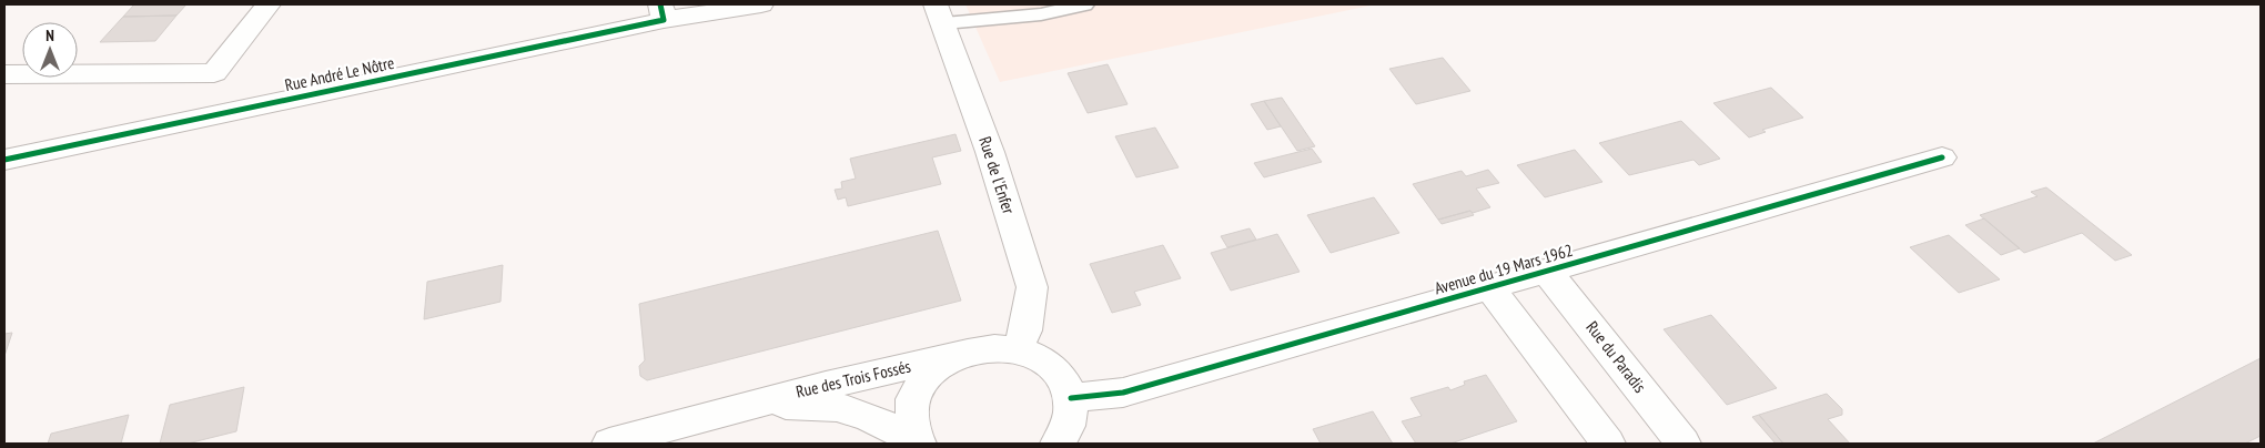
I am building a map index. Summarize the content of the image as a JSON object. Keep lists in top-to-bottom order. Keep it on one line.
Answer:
{"streets":{"street":["Rue André Le Nôtre","Rue de l'Enfer","Avenue du 19 Mars 1962","Rue du Paradis","Rue des Trois Fossés"]},"crossings":[["Avenue du 19 Mars 1962","Rue du Paradis"]],"north":"top"}
